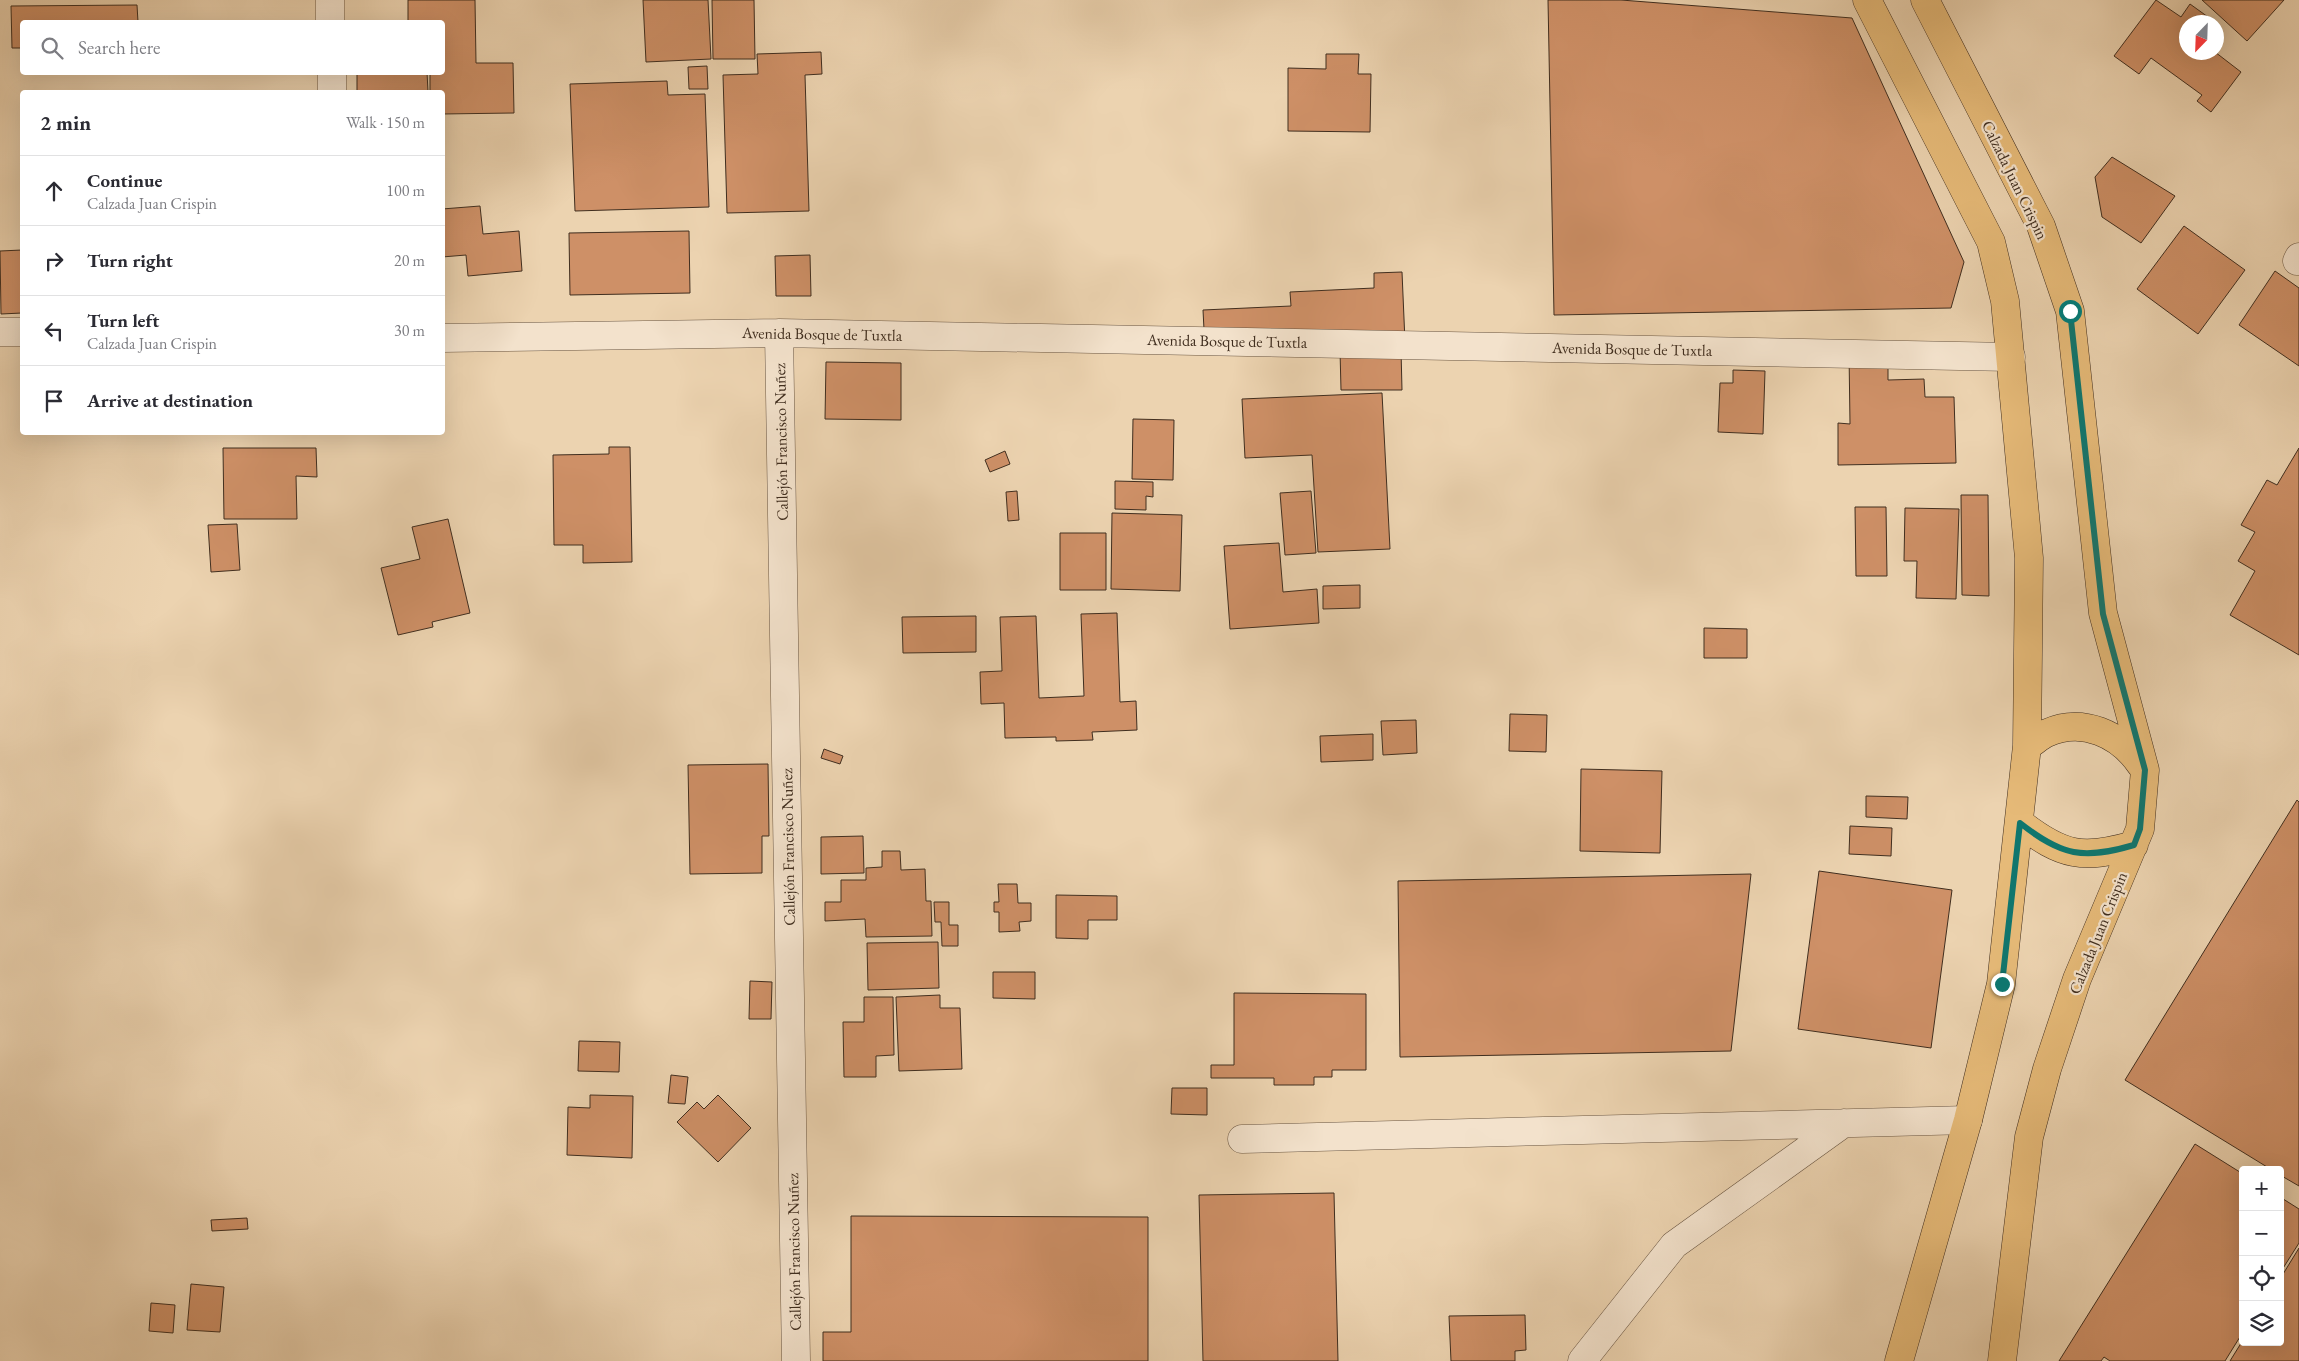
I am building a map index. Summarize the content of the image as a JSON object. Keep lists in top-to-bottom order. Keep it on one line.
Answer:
{"streets":{"main road":["Calzada Juan Crispin"],"street":["Avenida Bosque de Tuxtla","Callejón Francisco Nuñez"]},"crossings":[["Avenida Bosque de Tuxtla","Callejón Francisco Nuñez"]],"north":"bottom left","page":{"search":"Search here","heading":["2 min","Walk · 150 m"],"list":[["Continue","Calzada Juan Crispin","100 m"],["Turn right","20 m"],["Turn left","Calzada Juan Crispin","30 m"],"Arrive at destination"],"map_buttons":["+","−"]}}
